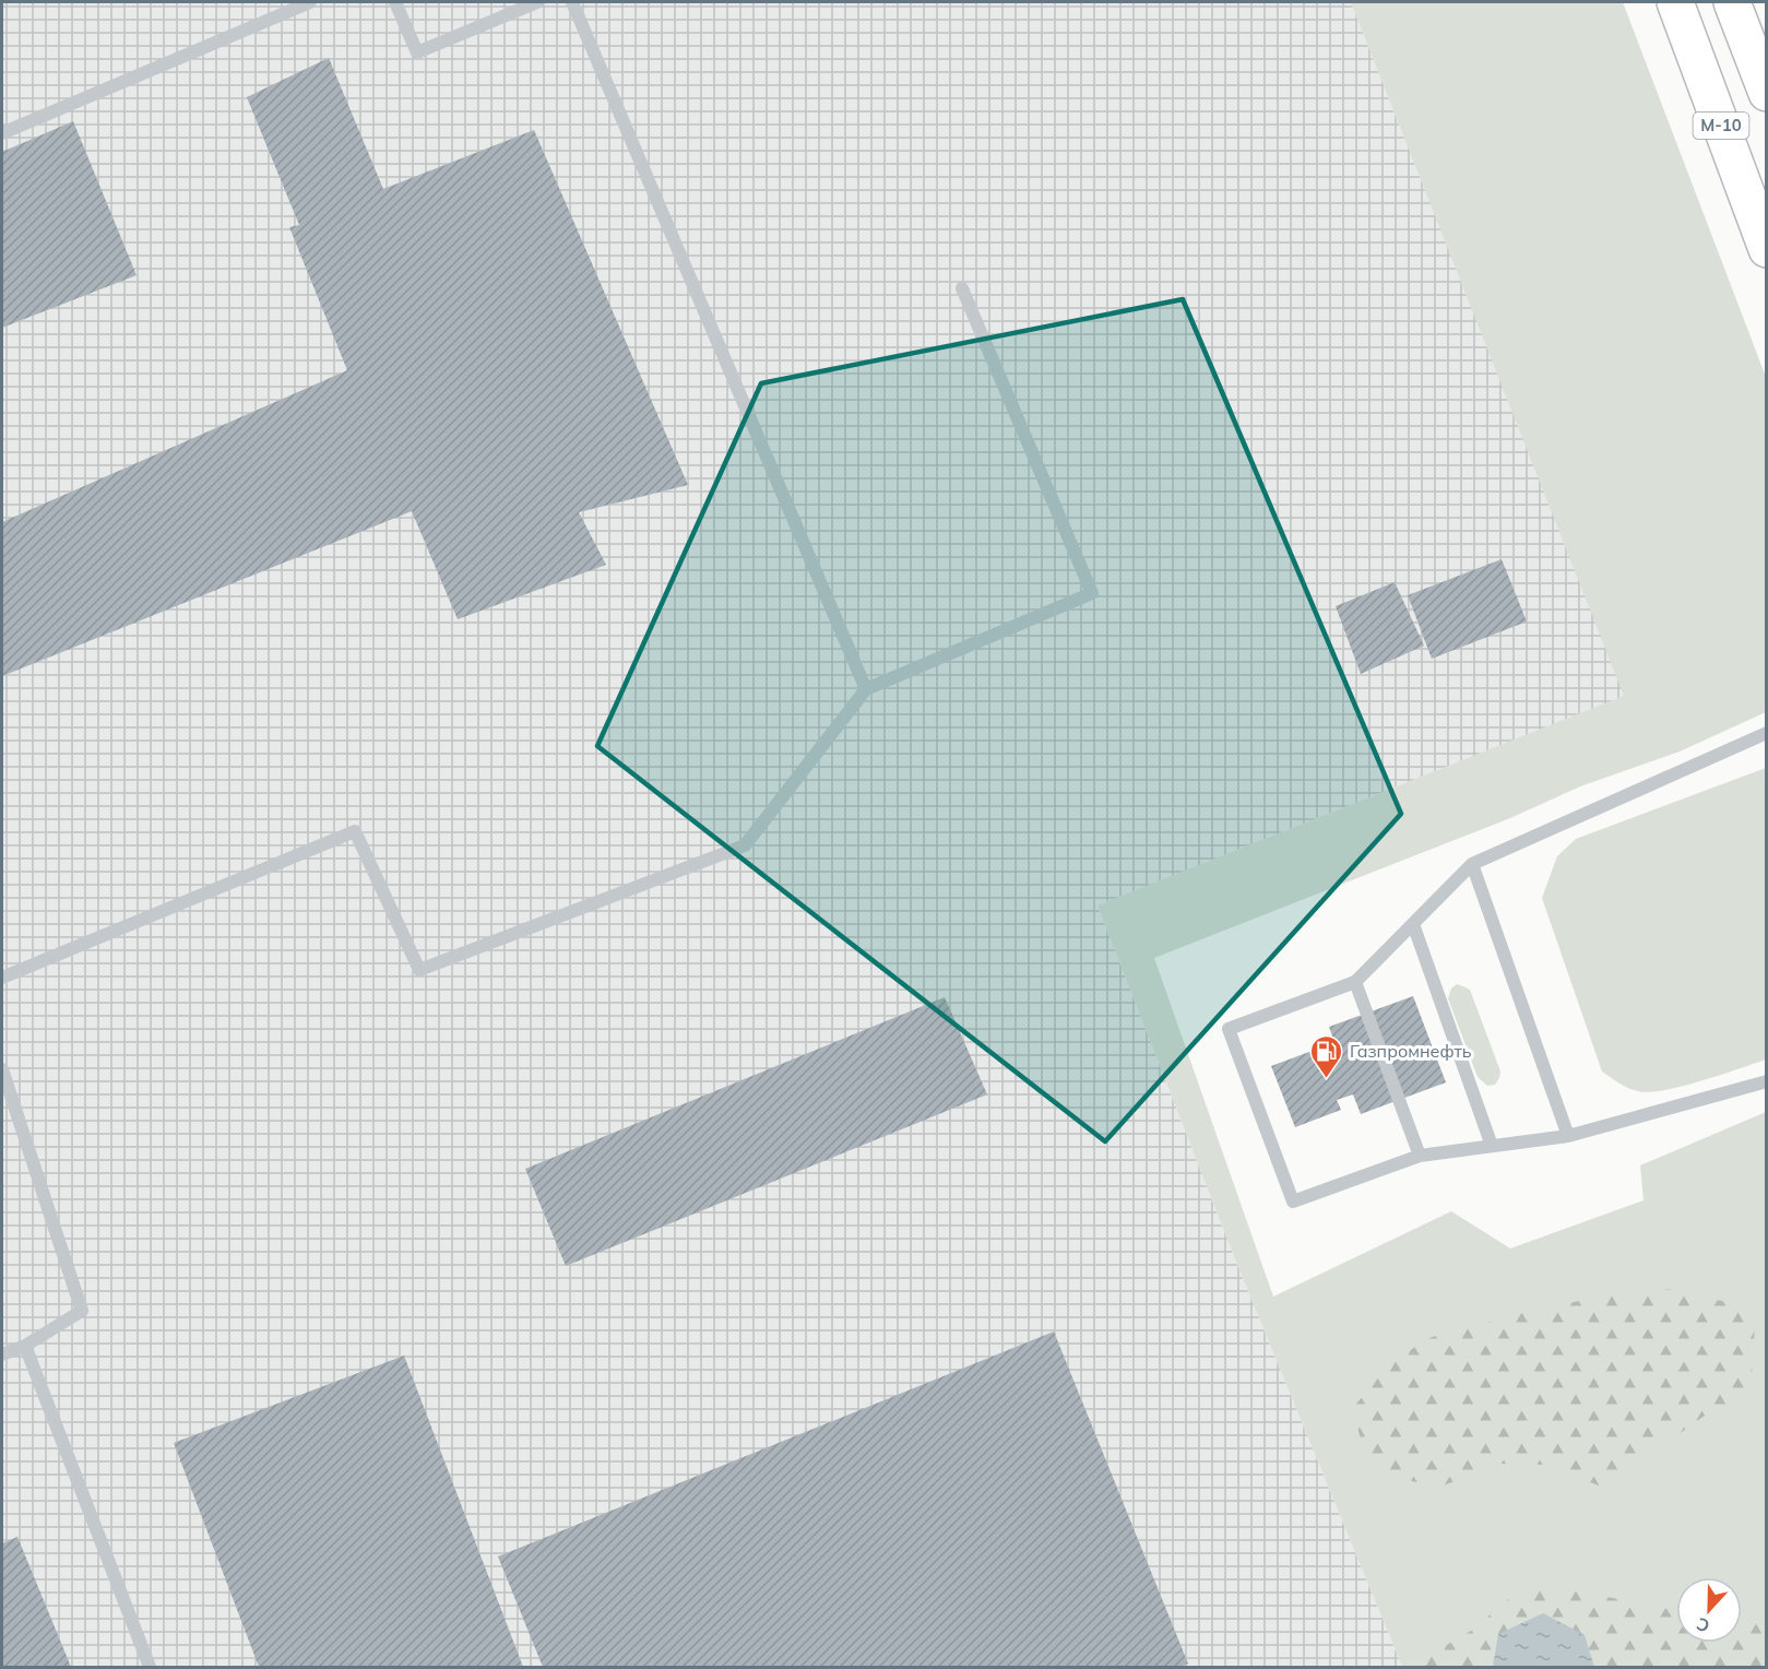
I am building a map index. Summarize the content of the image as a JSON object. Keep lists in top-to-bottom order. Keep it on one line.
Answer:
{"streets":{"highway":["М-10"]},"places":{"fuel station":["Газпромнефть"]},"north":"bottom"}
